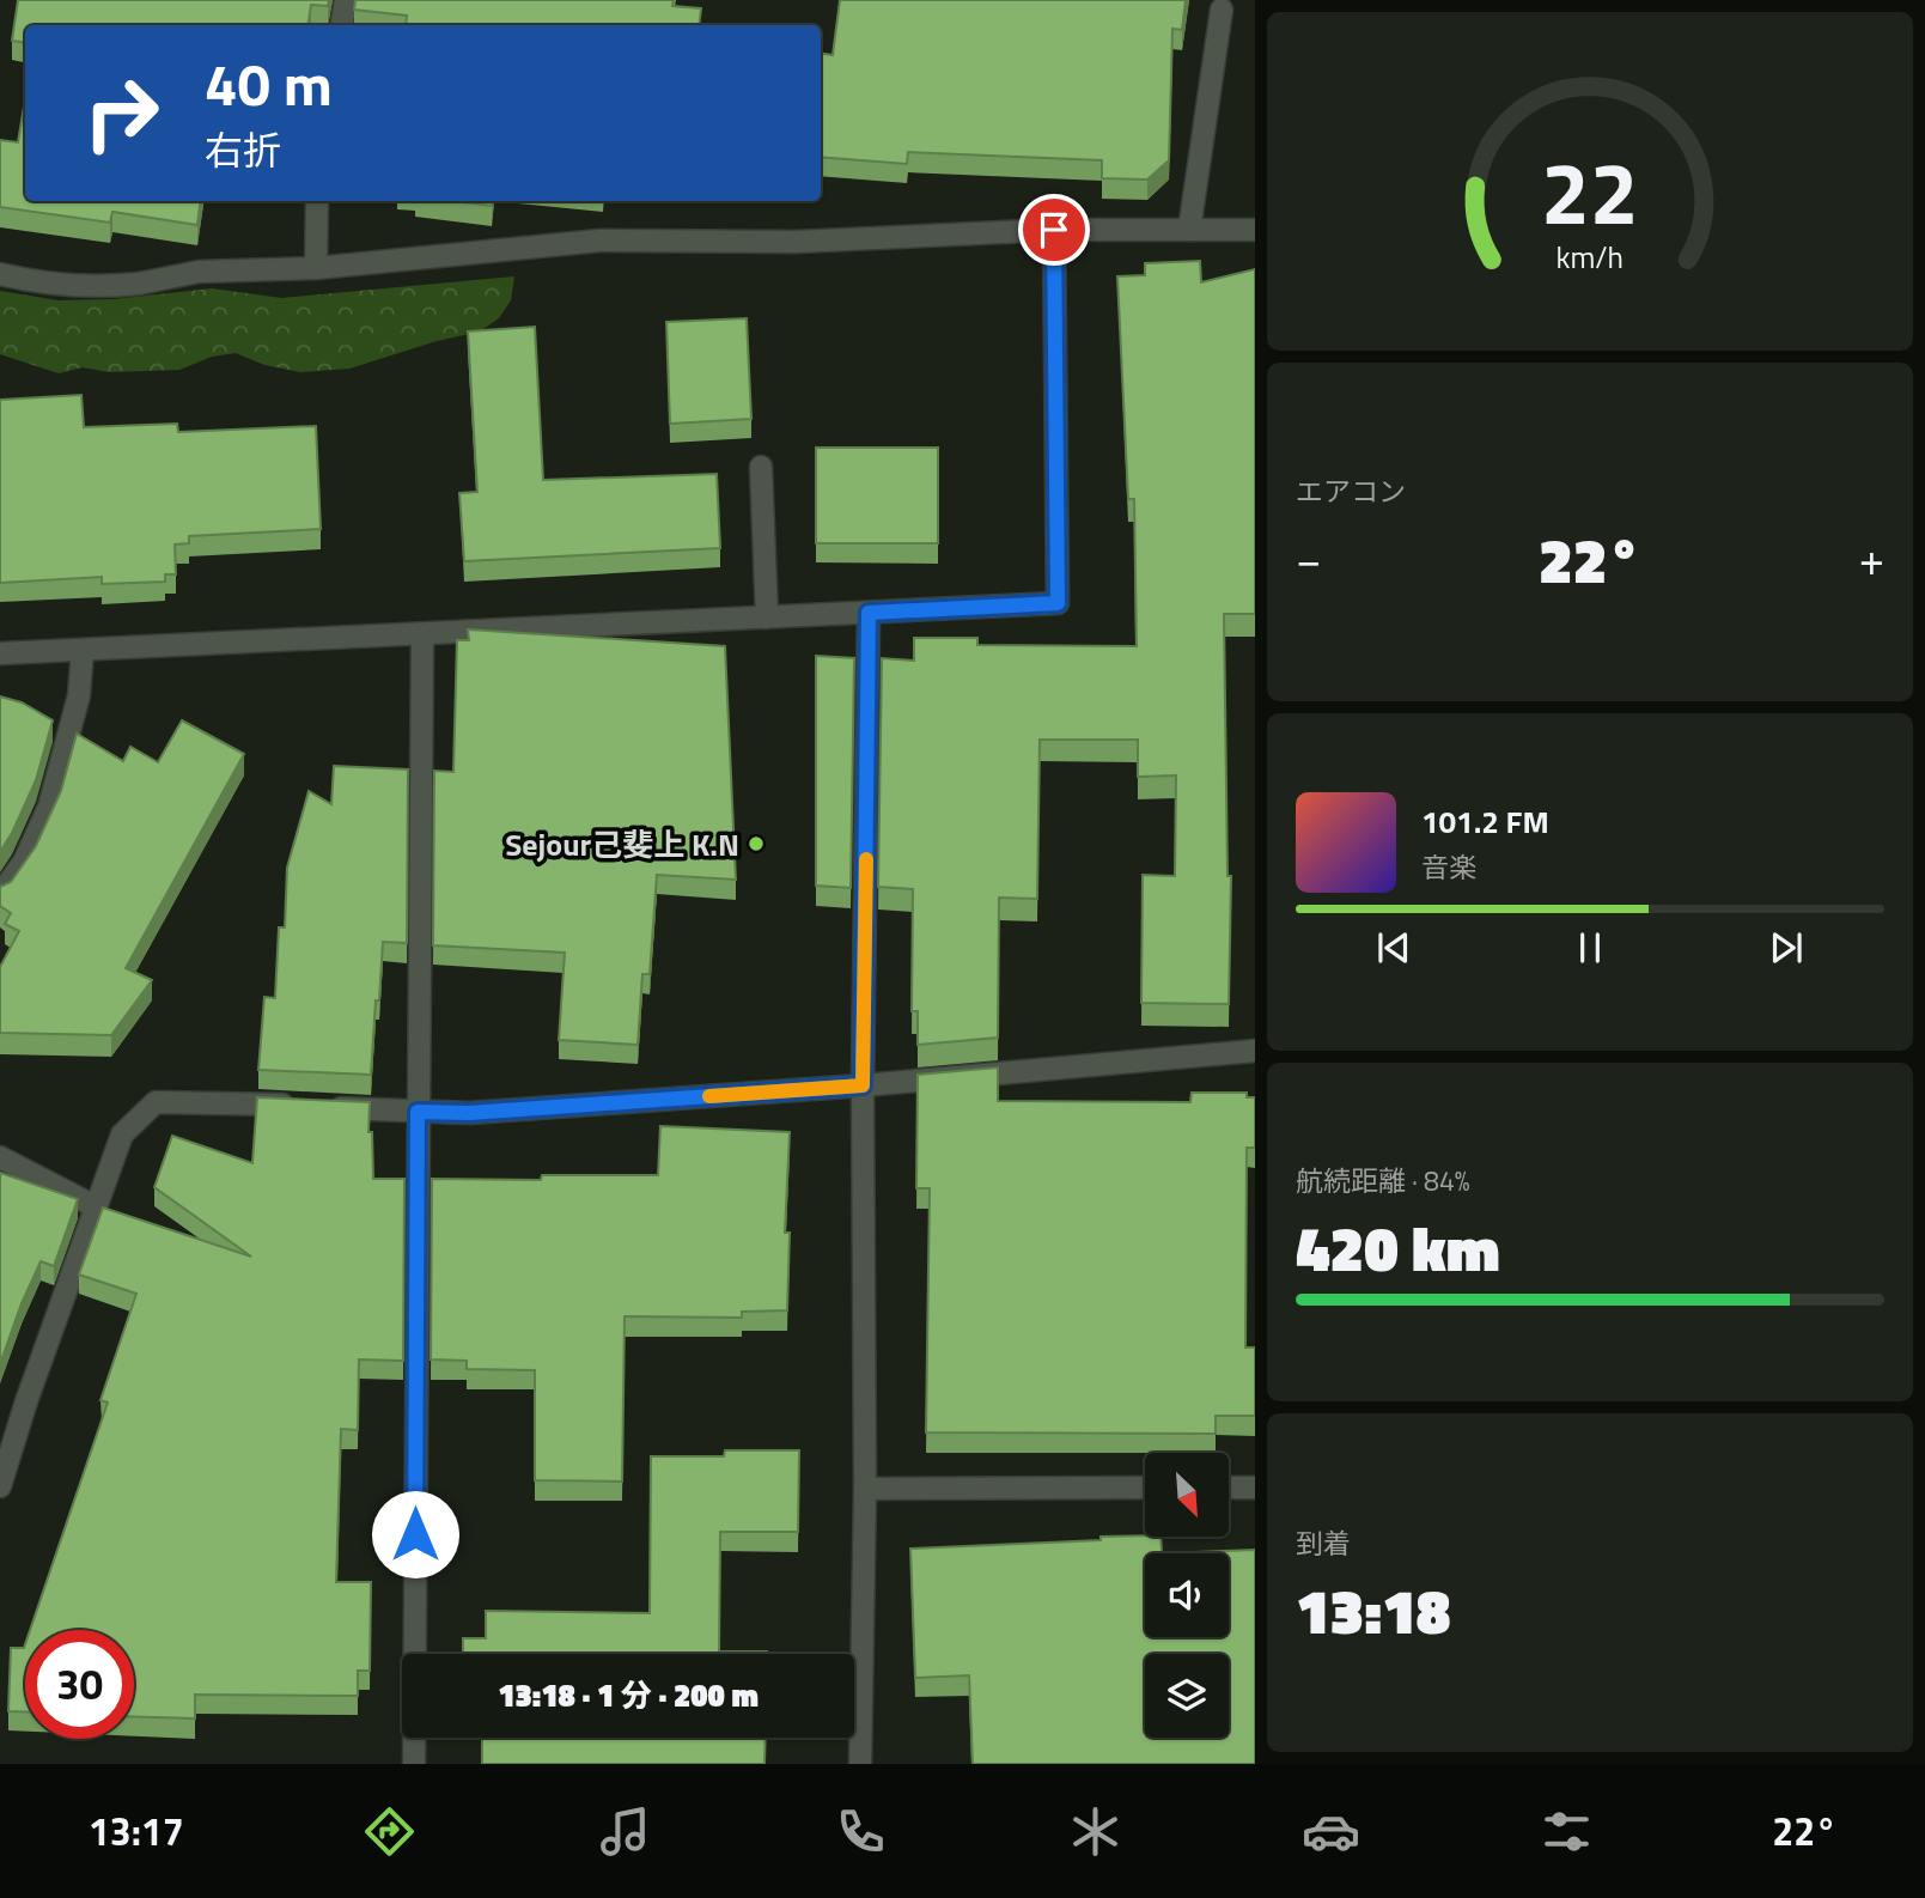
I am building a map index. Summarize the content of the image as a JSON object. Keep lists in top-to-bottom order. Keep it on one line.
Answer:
{"places":["Sejour己斐上 K.N"],"north":"bottom right","page":{"turn":["40 m","右折"],"tile":["エアコン",["航続距離 · 84%","420 km"],["到着","13:18"]],"heat":["−","22°","+"],"song":["101.2 FM","音楽"],"limit":"30","trip":"13:18 · 1 分 · 200 m","tabs":["13:17","22°"],"gauge":["22","km/h"]}}
